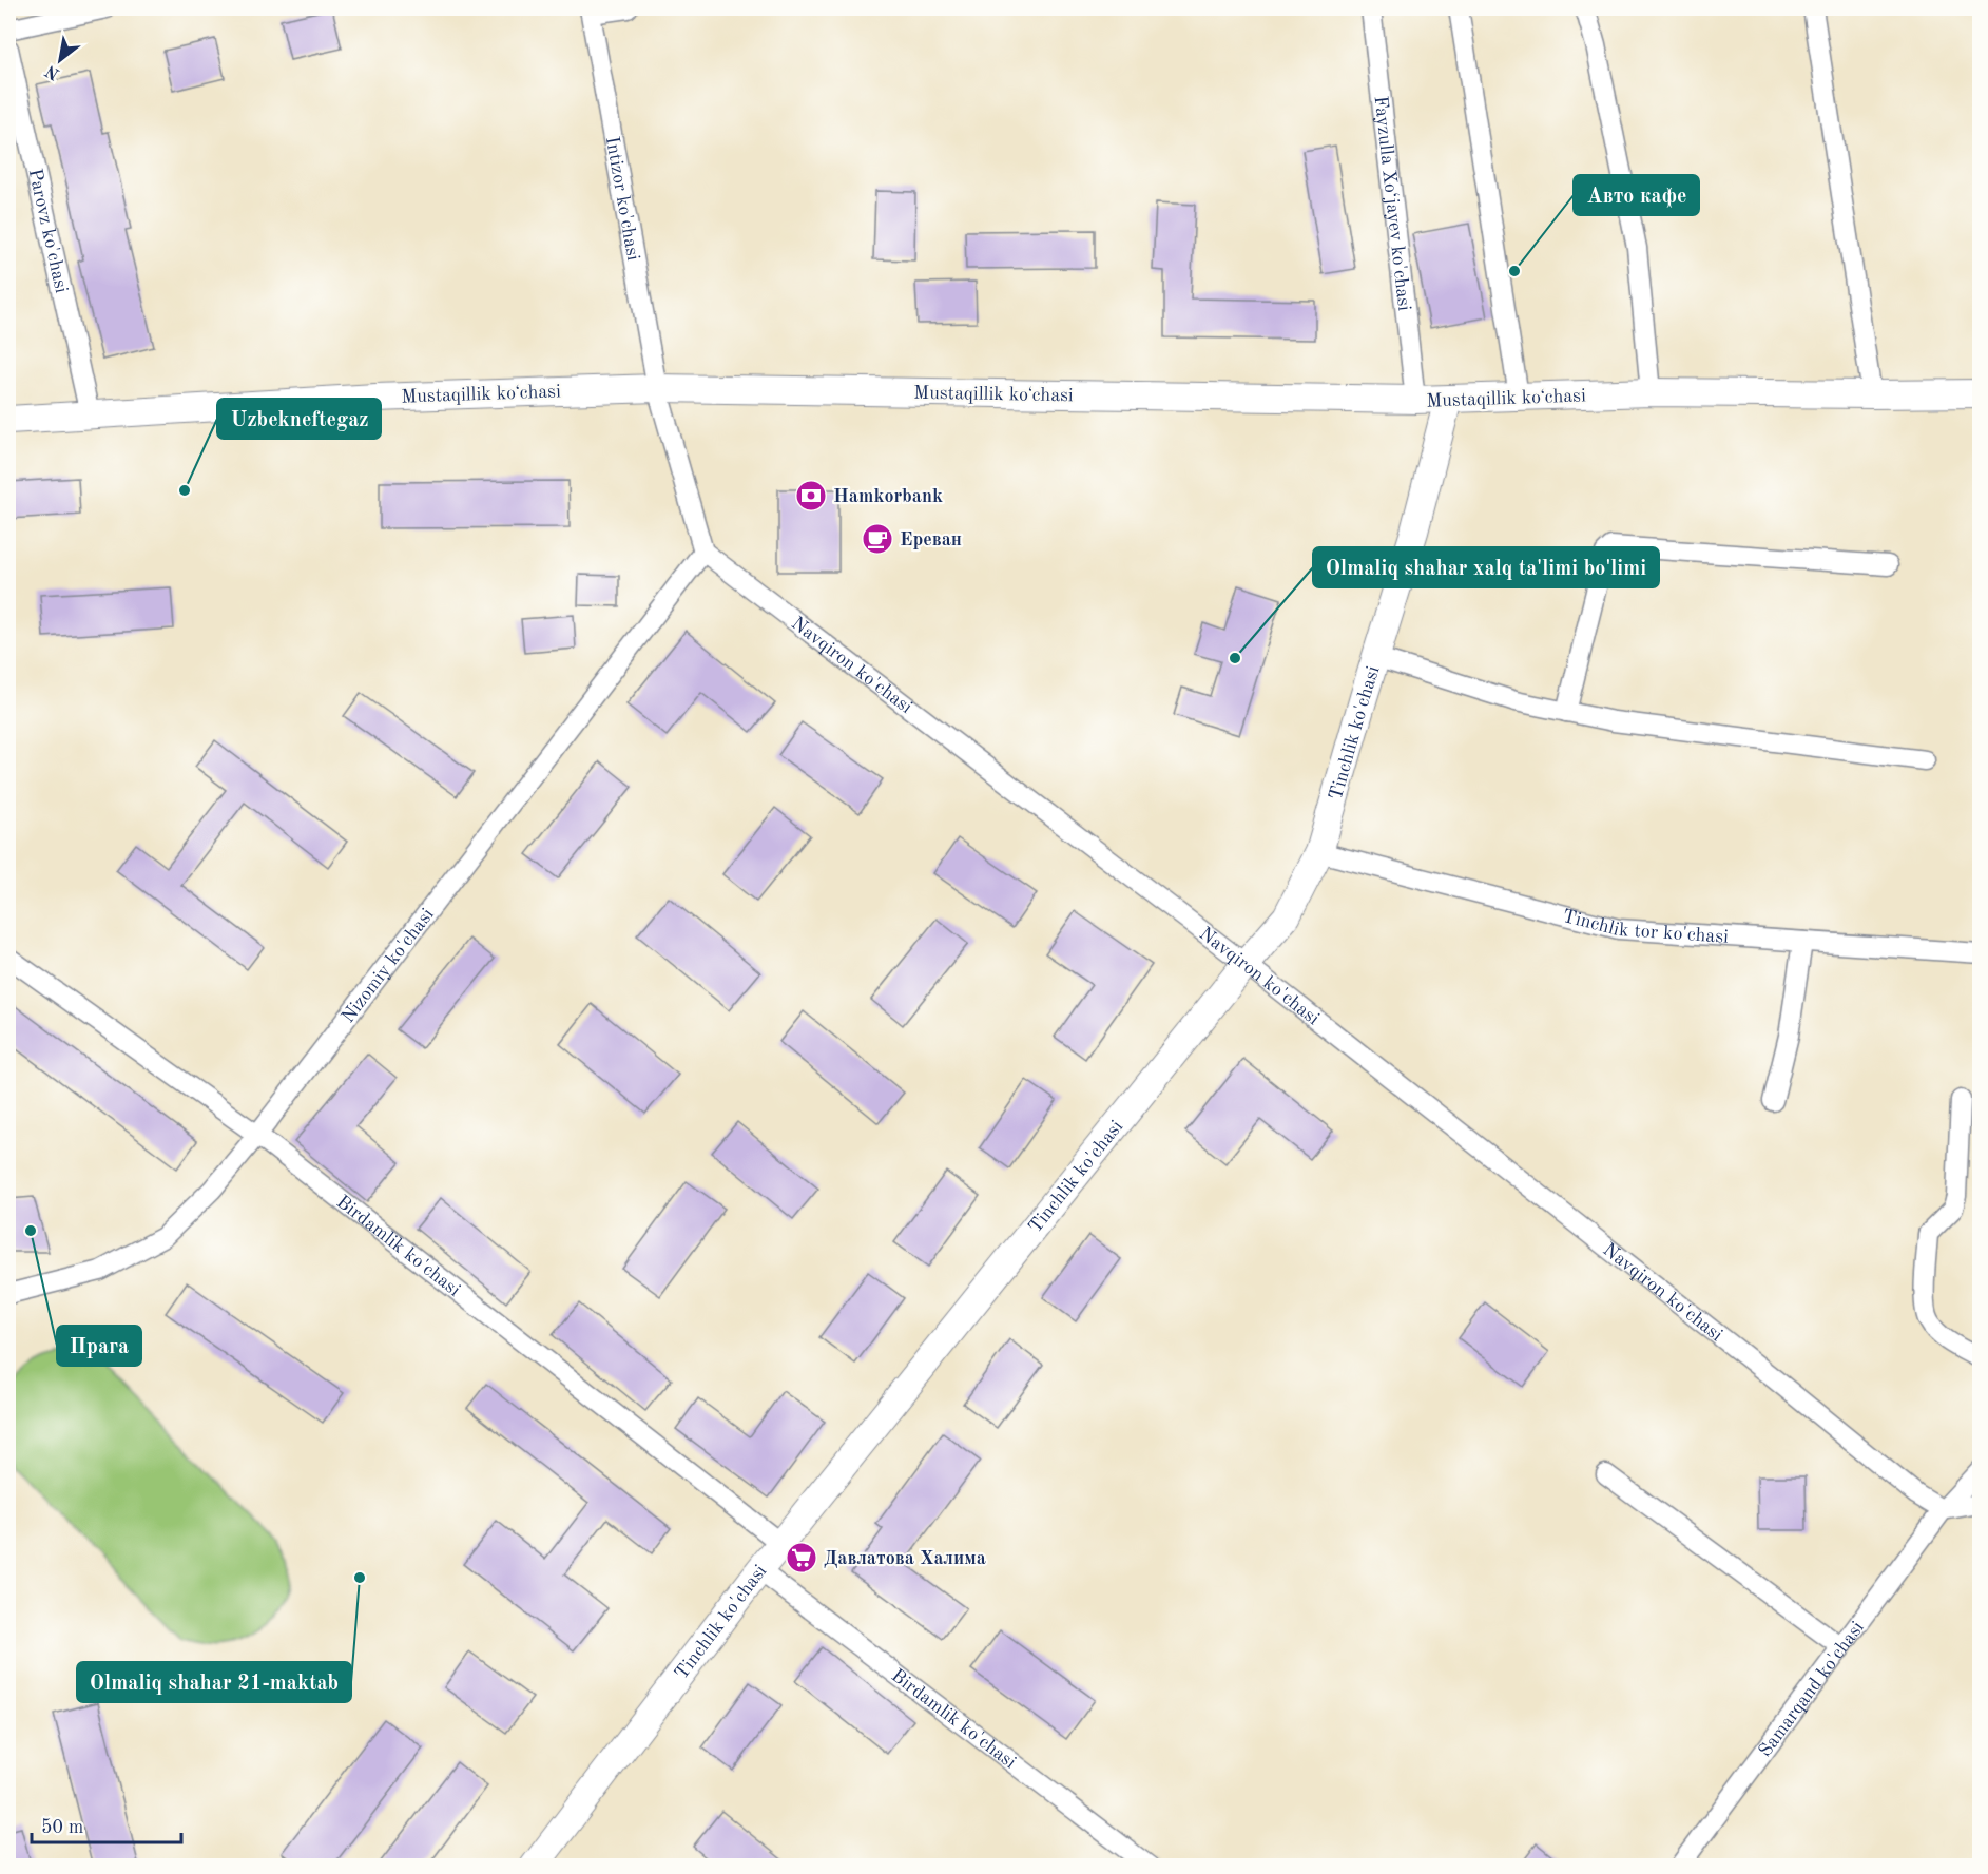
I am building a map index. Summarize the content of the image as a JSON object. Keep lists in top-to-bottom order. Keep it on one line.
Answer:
{"streets":{"main road":["Mustaqillik koʻchasi","Tinchlik ko'chasi"],"street":["Intizor ko'chasi","Fayzulla Xo‘jayev ko'chasi","Parovz ko'chasi","Navqiron ko'chasi","Tinchlik tor ko'chasi","Nizomiy ko'chasi","Birdamlik ko'chasi","Samarqand ko'chasi"]},"crossings":[["Intizor ko'chasi","Mustaqillik koʻchasi"],["Fayzulla Xo‘jayev ko'chasi","Mustaqillik koʻchasi"],["Parovz ko'chasi","Mustaqillik koʻchasi"],["Mustaqillik koʻchasi","Tinchlik ko'chasi"],["Navqiron ko'chasi","Tinchlik ko'chasi"],["Navqiron ko'chasi","Nizomiy ko'chasi"],["Navqiron ko'chasi","Samarqand ko'chasi"],["Tinchlik ko'chasi","Tinchlik tor ko'chasi"],["Tinchlik ko'chasi","Birdamlik ko'chasi"],["Nizomiy ko'chasi","Birdamlik ko'chasi"]],"places":{"other":["Авто кафе","Uzbekneftegaz","Olmaliq shahar xalq ta'limi bo'limi","Прага","Olmaliq shahar 21-maktab"],"bank":["Hamkorbank"],"cafe":["Ереван"],"supermarket":["Давлатова Халима"]},"scale_bar":"50 m","north":"bottom left"}
